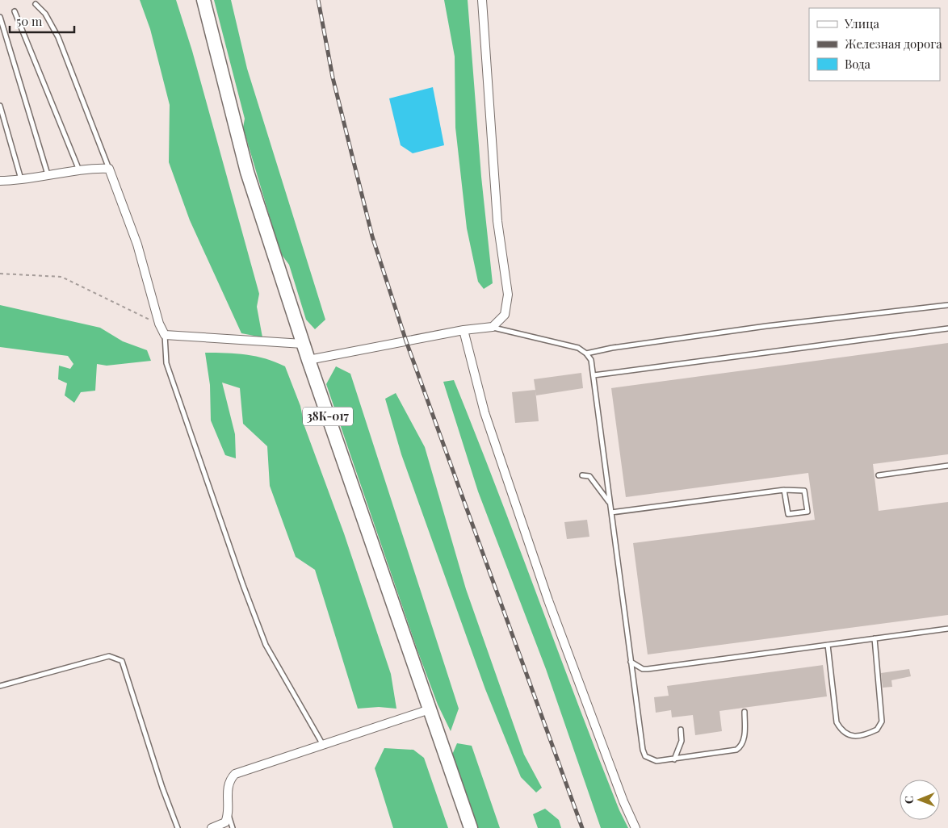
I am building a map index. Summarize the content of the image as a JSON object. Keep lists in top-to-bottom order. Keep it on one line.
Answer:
{"streets":{"main road":["38К-017"]},"legend":["Улица","Железная дорога","Вода"],"scale_bar":"50 m","north":"left"}
